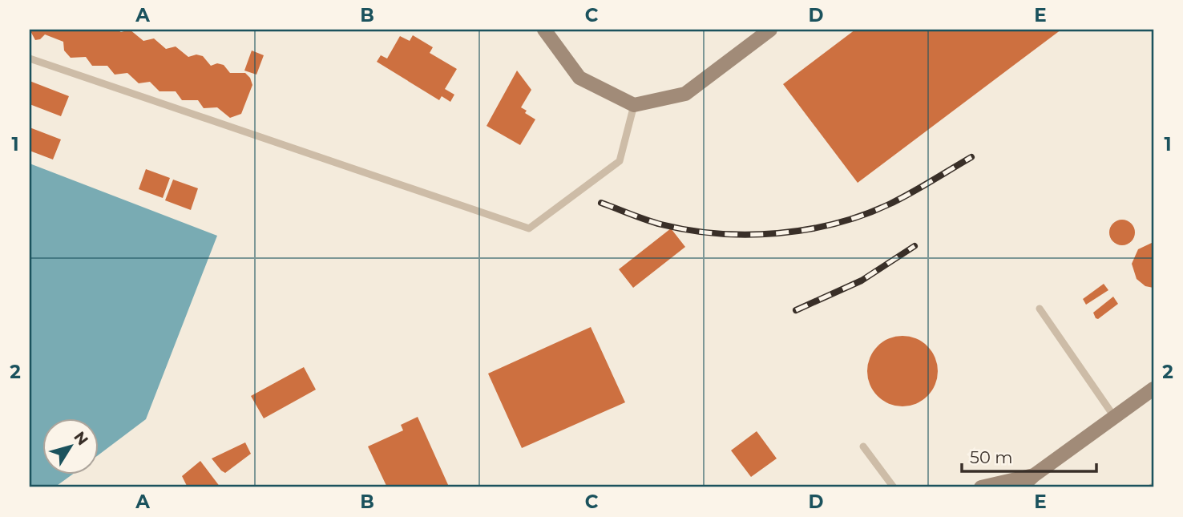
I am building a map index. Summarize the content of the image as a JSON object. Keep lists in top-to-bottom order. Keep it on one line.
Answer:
{"scale_bar":"50 m","north":"top right","grid":{"columns":["A","B","C","D","E"],"rows":["1","2"]}}
